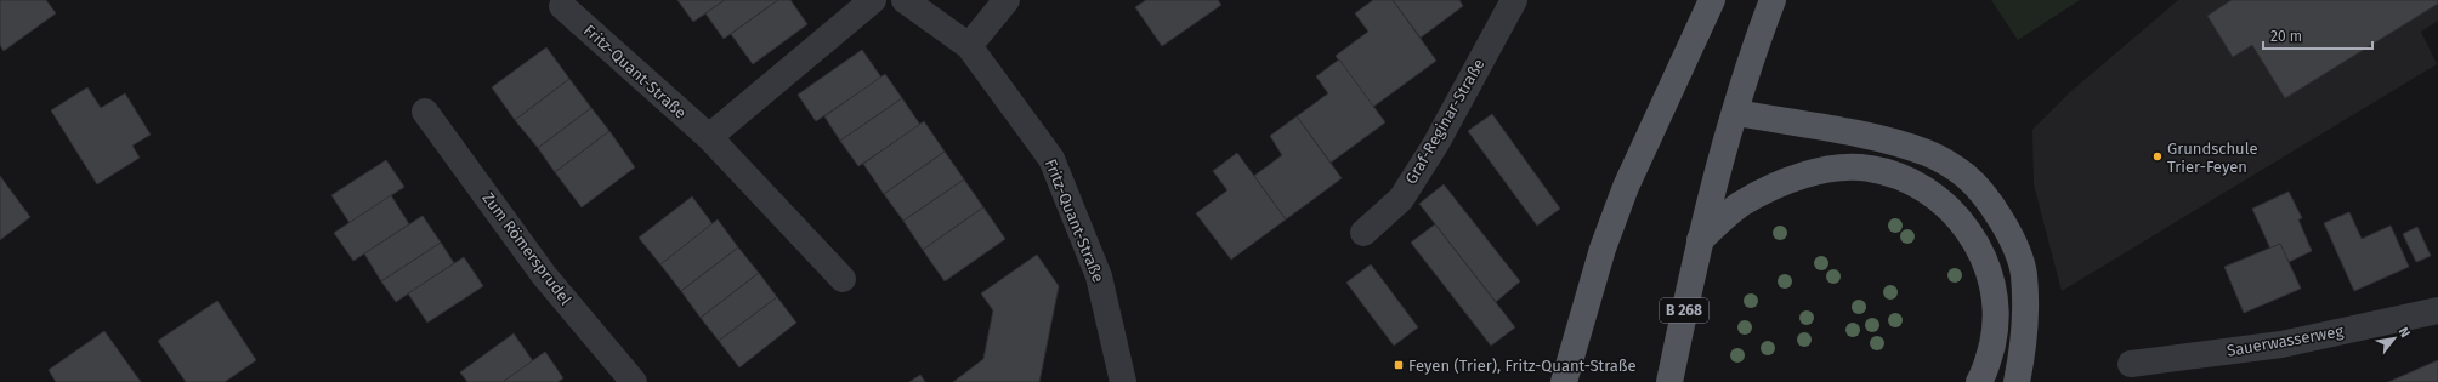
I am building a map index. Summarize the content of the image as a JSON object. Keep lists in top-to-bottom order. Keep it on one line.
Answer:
{"streets":{"main road":["B 268"],"street":["Fritz-Quant-Straße","Graf-Reginar-Straße","Zum Römersprudel","Sauerwasserweg"]},"places":{"other":["Grundschule Trier-Feyen"],"transit":["Feyen (Trier), Fritz-Quant-Straße"]},"scale_bar":"20 m","north":"top right"}
